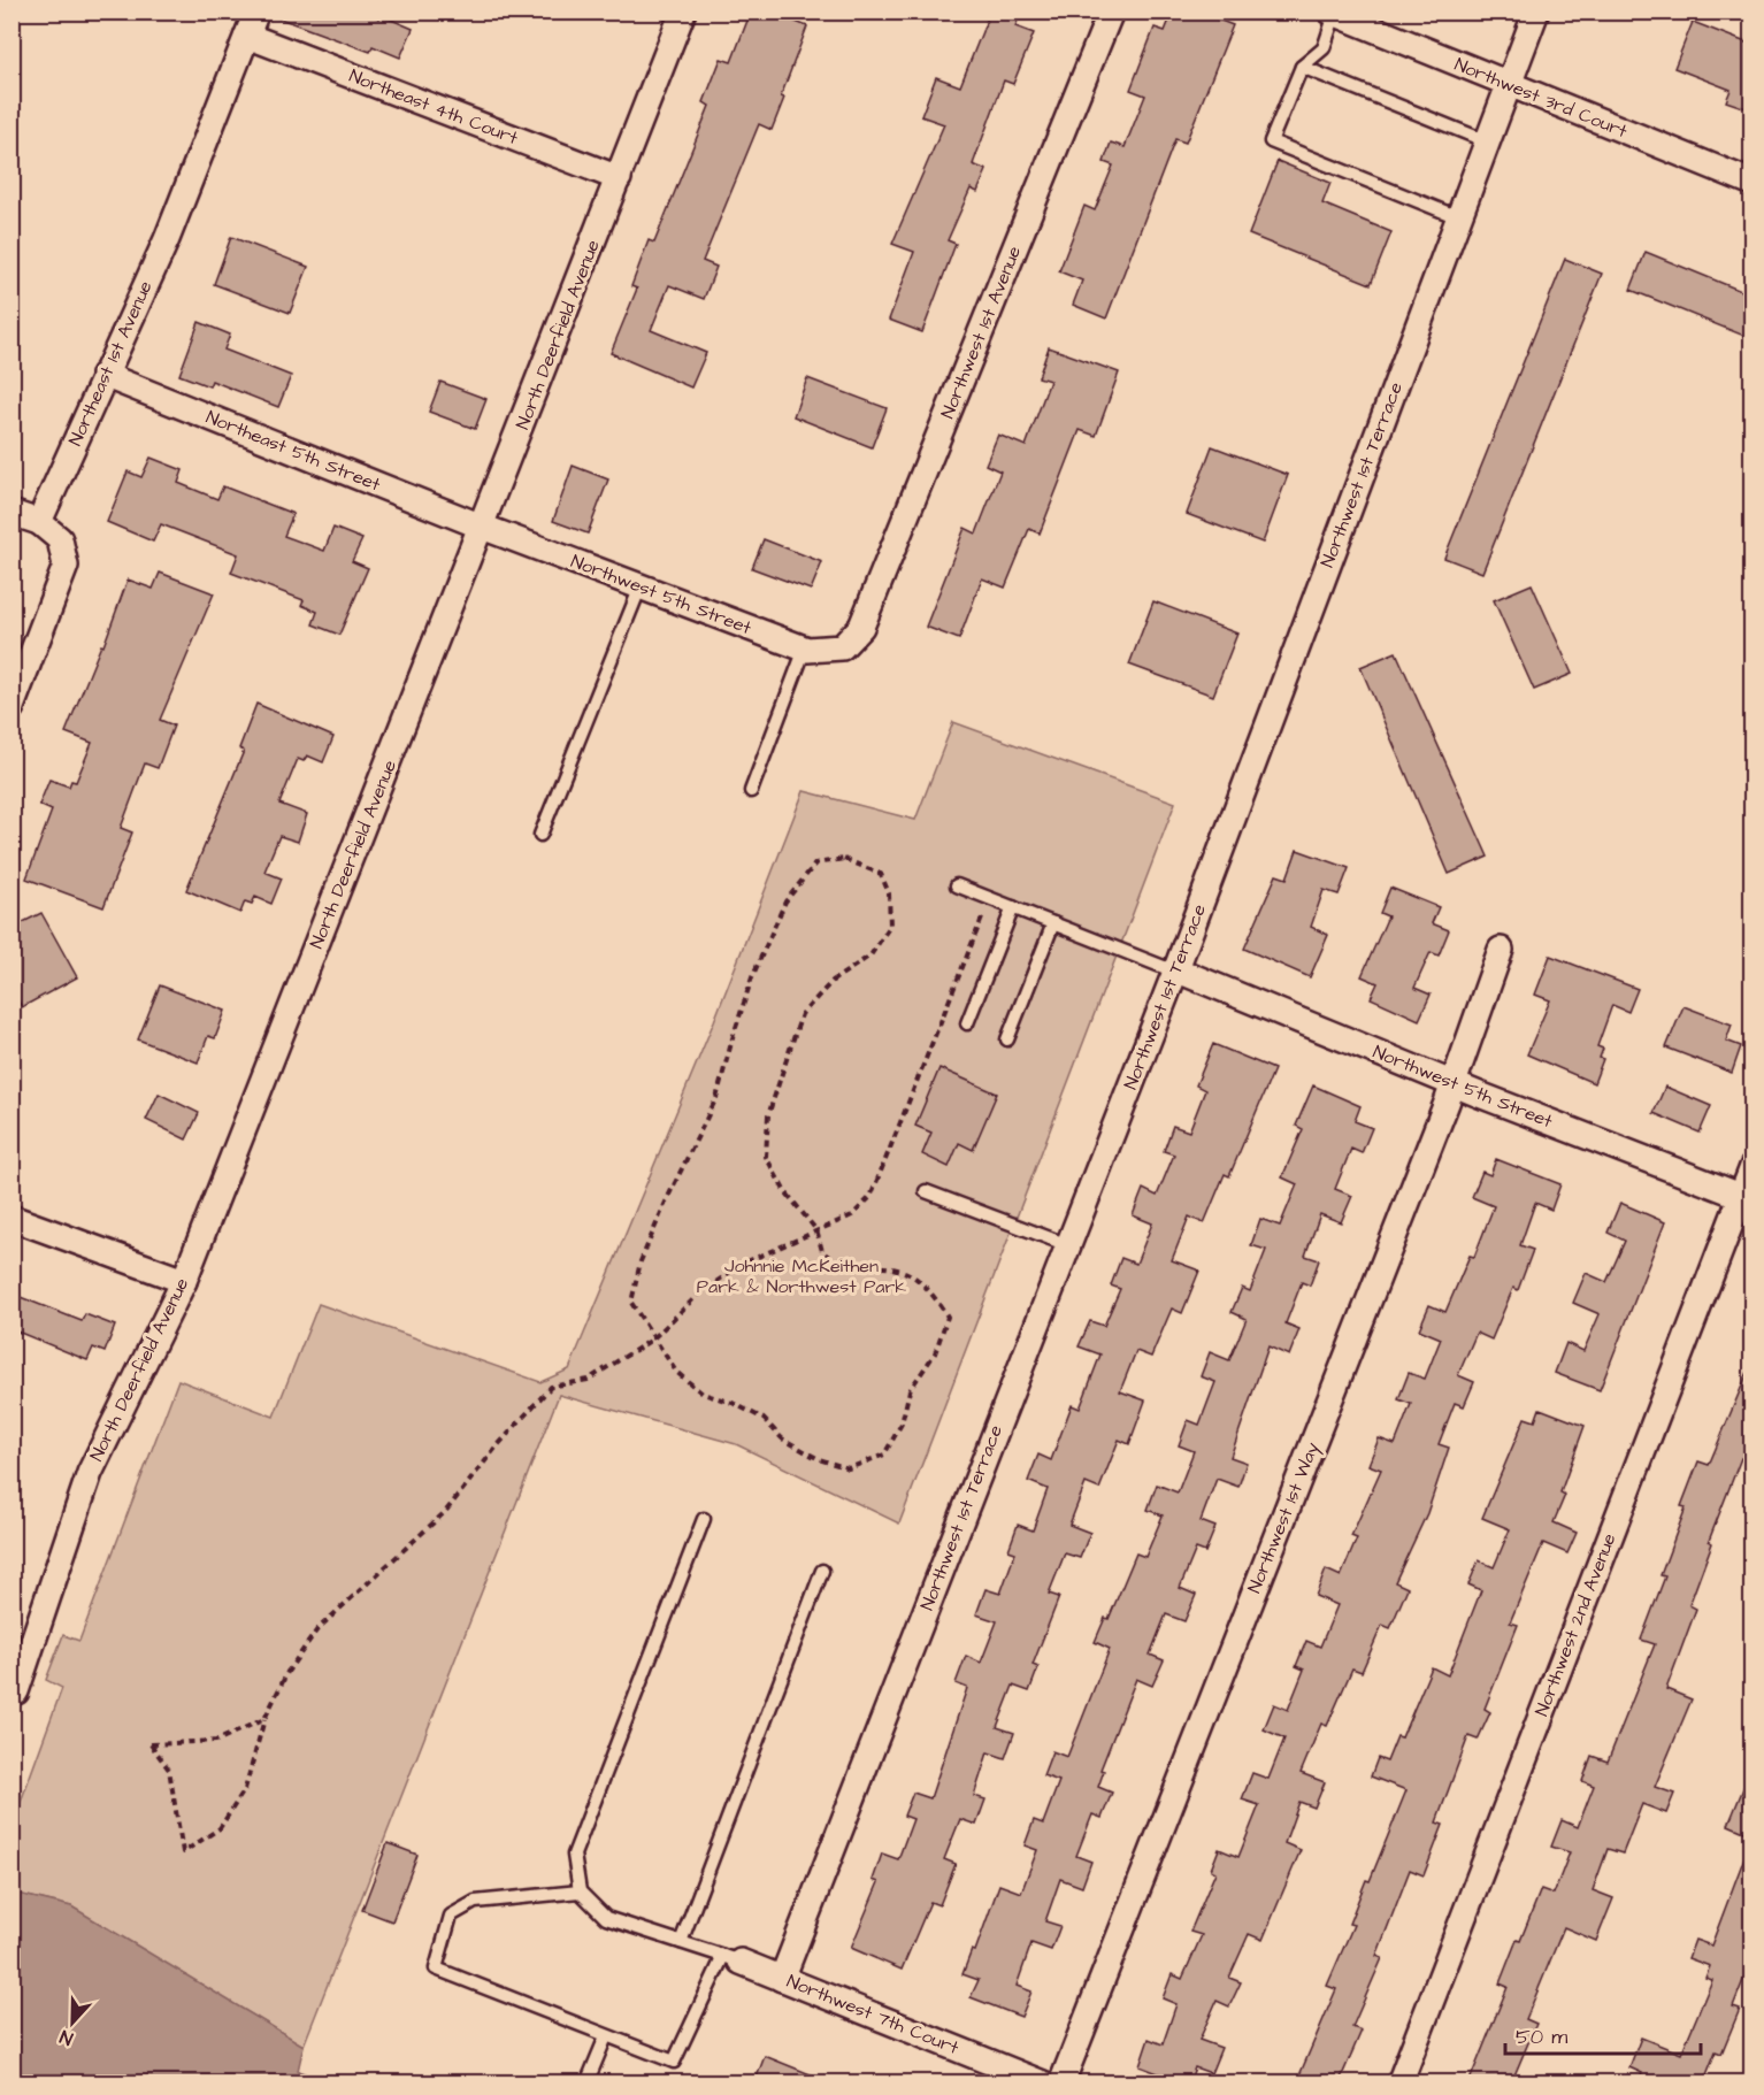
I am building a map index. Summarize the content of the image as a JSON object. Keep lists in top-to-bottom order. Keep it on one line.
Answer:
{"streets":{"street":["Northwest 3rd Court","Northeast 4th Court","Northwest 1st Avenue","North Deerfield Avenue","Northeast 1st Avenue","Northeast 5th Street","Northwest 1st Terrace","Northwest 5th Street","Northwest 1st Way","Northwest 2nd Avenue","Northwest 7th Court"]},"crossings":[["Northwest 3rd Court","Northwest 1st Terrace"],["Northeast 4th Court","North Deerfield Avenue"],["Northeast 4th Court","Northeast 1st Avenue"],["Northwest 1st Avenue","Northwest 5th Street"],["North Deerfield Avenue","Northeast 5th Street"],["North Deerfield Avenue","Northwest 5th Street"],["Northeast 1st Avenue","Northeast 5th Street"],["Northeast 5th Street","Northwest 5th Street"],["Northwest 1st Terrace","Northwest 5th Street"],["Northwest 1st Terrace","Northwest 7th Court"],["Northwest 5th Street","Northwest 1st Way"],["Northwest 5th Street","Northwest 2nd Avenue"]],"parks":["Johnnie McKeithen Park & Northwest Park"],"scale_bar":"50 m","north":"bottom"}
